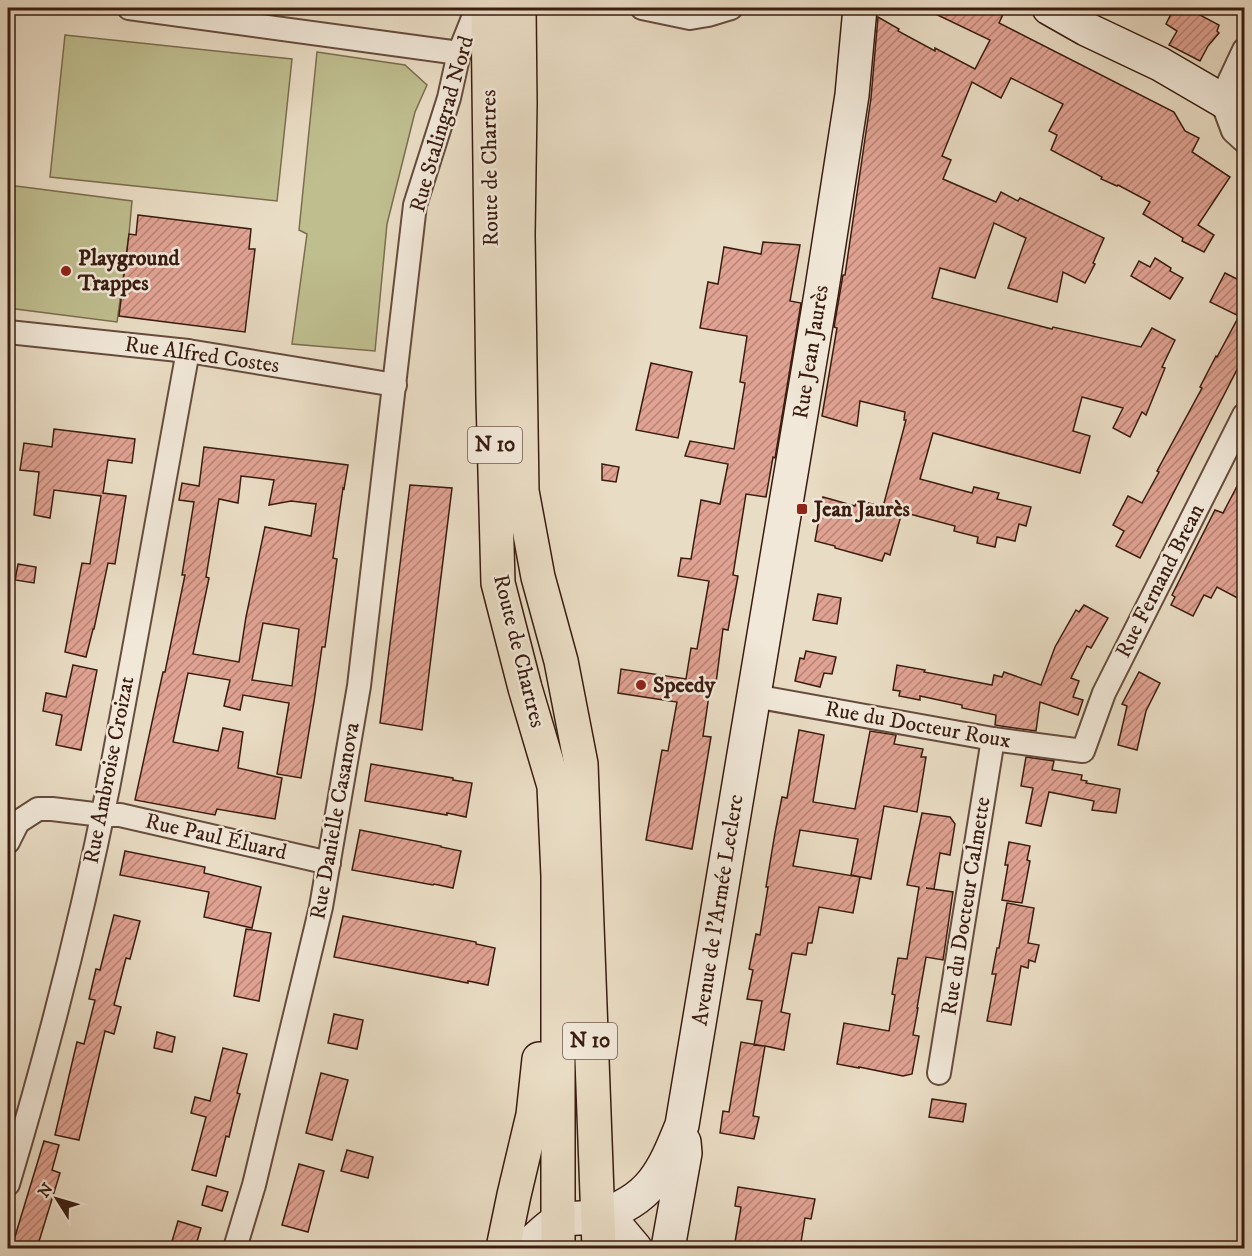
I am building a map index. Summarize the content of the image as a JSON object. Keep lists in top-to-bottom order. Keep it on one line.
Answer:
{"streets":{"main road":["Route de Chartres","N 10"],"street":["Rue Stalingrad Nord","Rue Jean Jaurès","Rue Alfred Costes","Rue Fernand Brean","Rue du Docteur Roux","Rue Ambroise Croizat","Rue Danielle Casanova","Rue Paul Éluard","Rue du Docteur Calmette","Avenue de l'Armée Leclerc"]},"crossings":[["Rue Stalingrad Nord","Rue Alfred Costes"],["Rue Stalingrad Nord","Rue Danielle Casanova"],["Route de Chartres","Avenue de l'Armée Leclerc"],["Rue Jean Jaurès","Rue du Docteur Roux"],["Rue Jean Jaurès","Avenue de l'Armée Leclerc"],["Rue Alfred Costes","Rue Ambroise Croizat"],["Rue Alfred Costes","Rue Danielle Casanova"],["Rue Fernand Brean","Rue du Docteur Roux"],["Rue du Docteur Roux","Rue du Docteur Calmette"],["Rue du Docteur Roux","Avenue de l'Armée Leclerc"],["Rue Ambroise Croizat","Rue Paul Éluard"],["Rue Danielle Casanova","Rue Paul Éluard"]],"places":{"other":["Playground Trappes","Speedy"],"transit":["Jean Jaurès"]},"north":"top left"}
